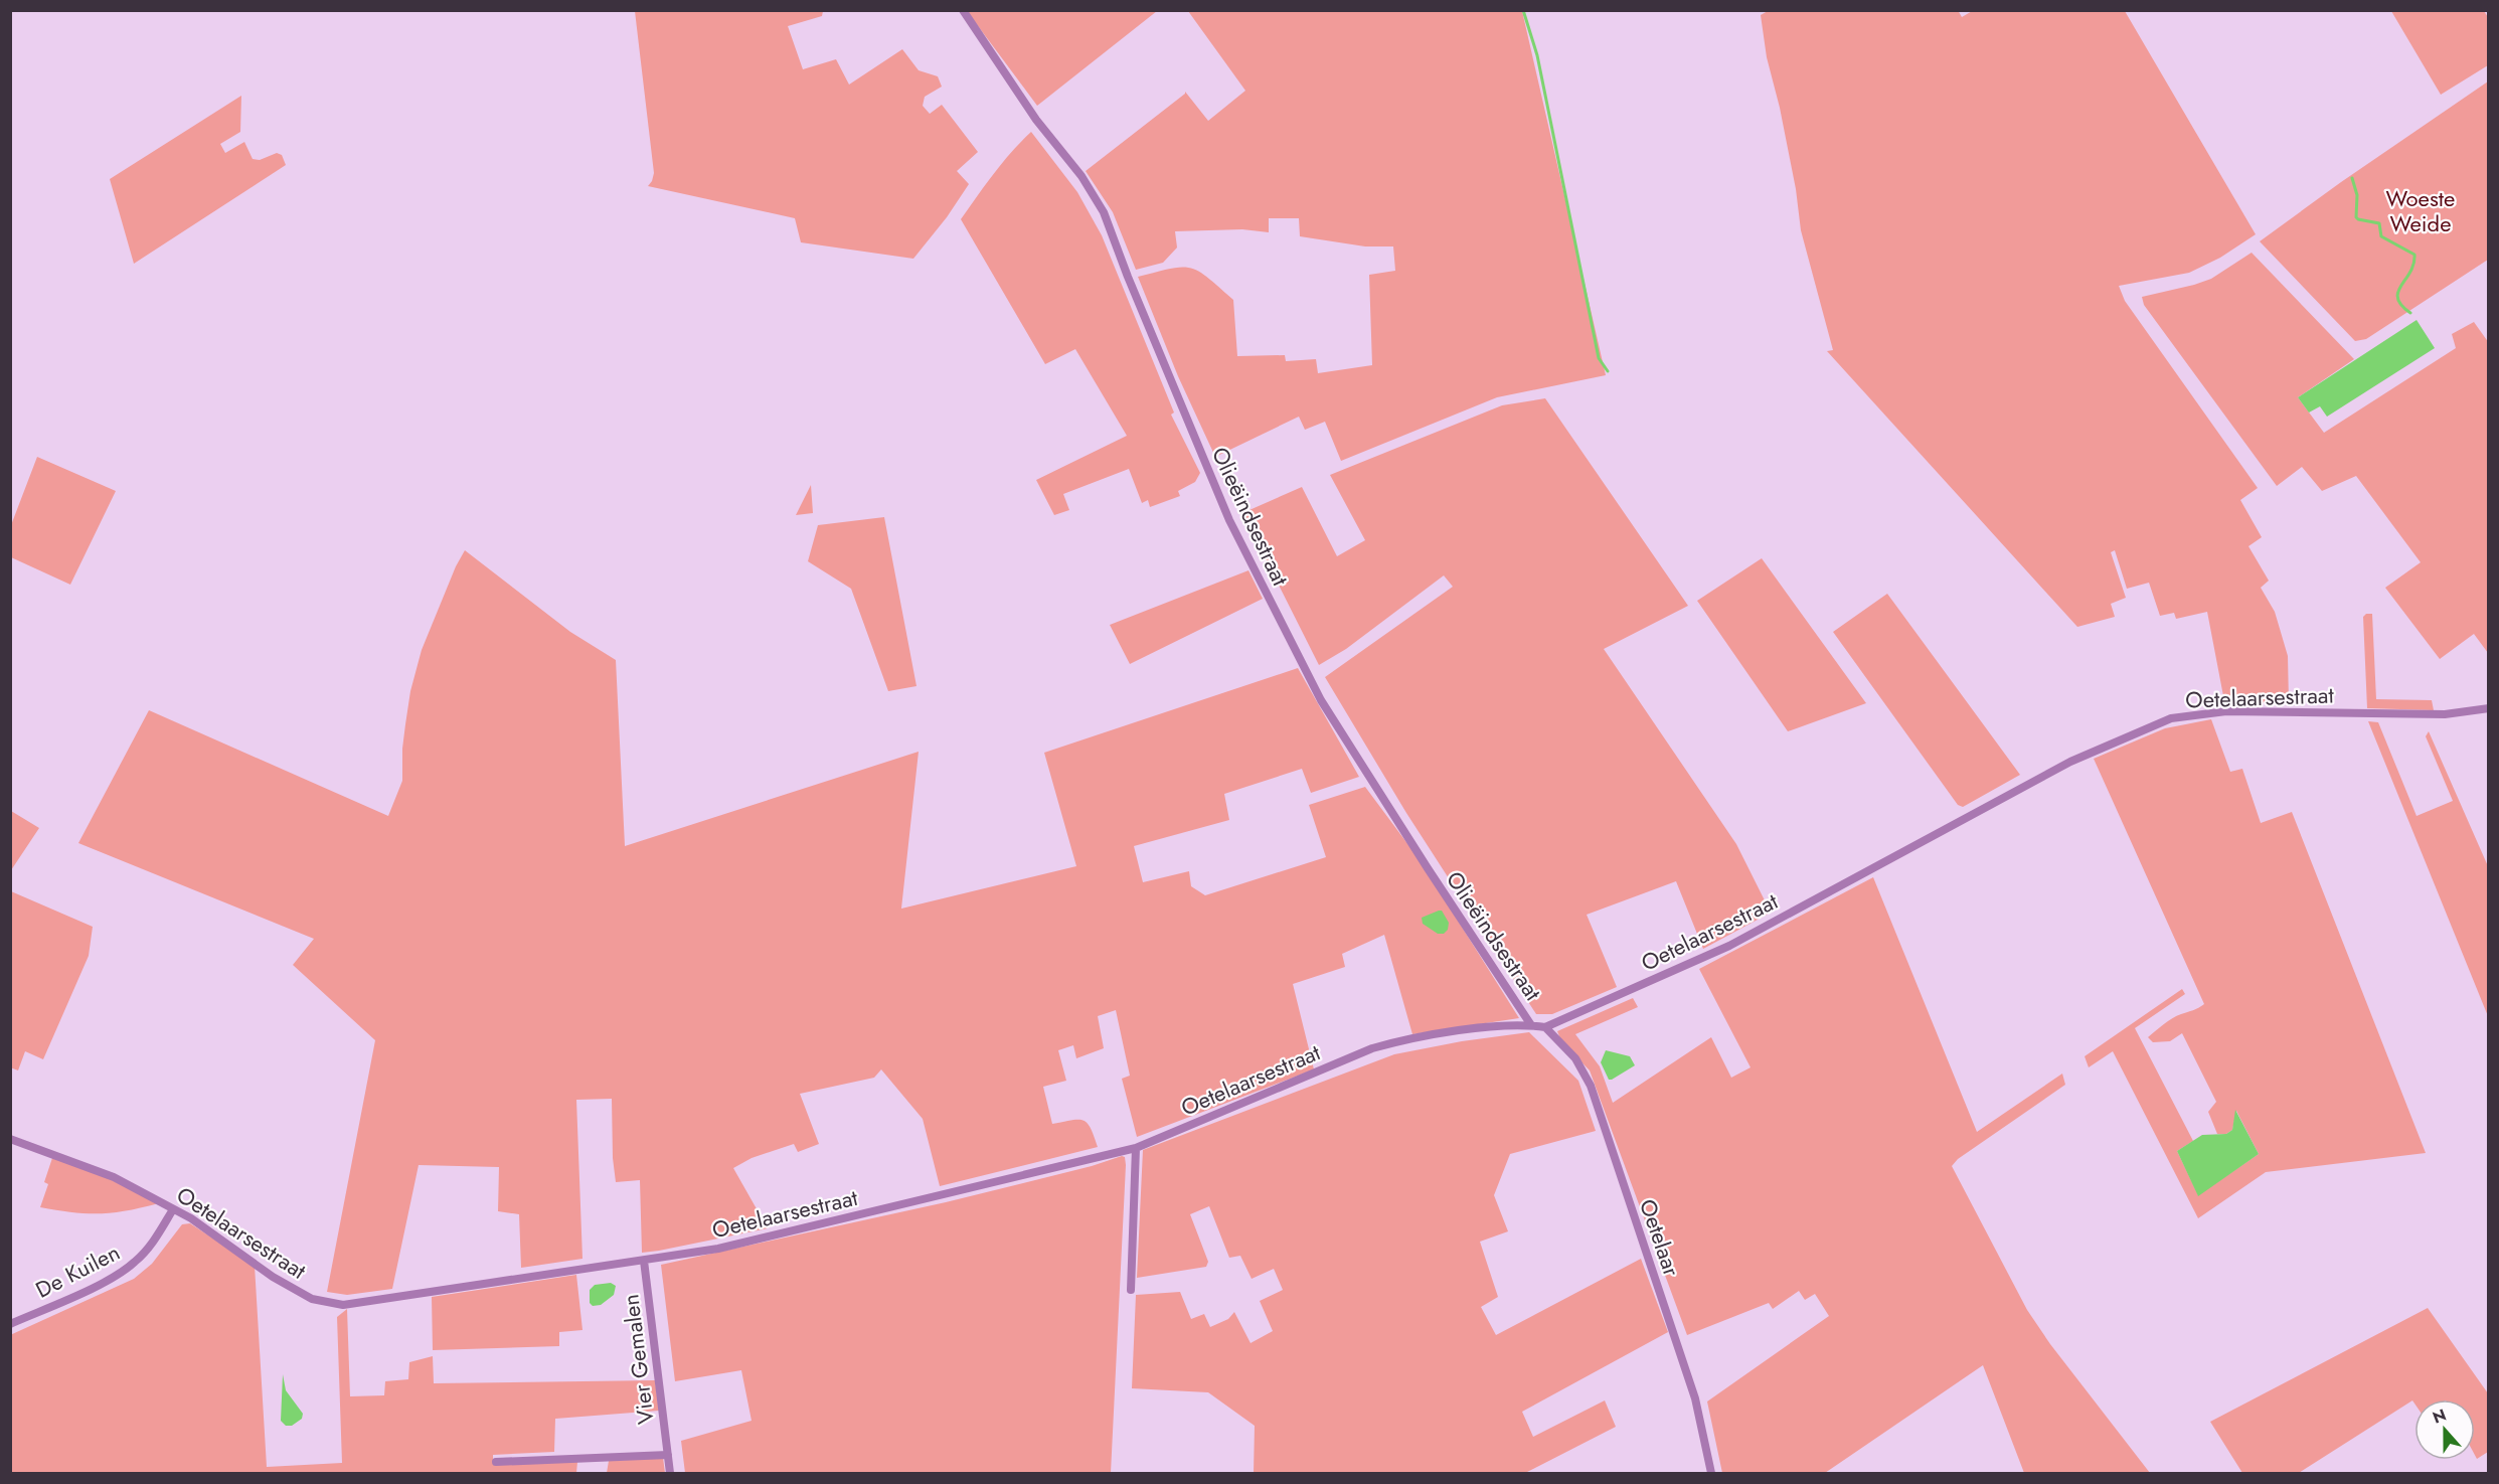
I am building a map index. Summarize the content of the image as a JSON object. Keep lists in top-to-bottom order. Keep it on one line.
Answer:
{"streets":{"street":["Olieëindsestraat","Oetelaarsestraat","Oetelaar","De Kuilen","Vier Gemalen"]},"crossings":[["Olieëindsestraat","Oetelaarsestraat"],["Oetelaarsestraat","Oetelaar"],["Oetelaarsestraat","De Kuilen"],["Oetelaarsestraat","Vier Gemalen"]],"parks":["Woeste Weide"],"north":"top"}
